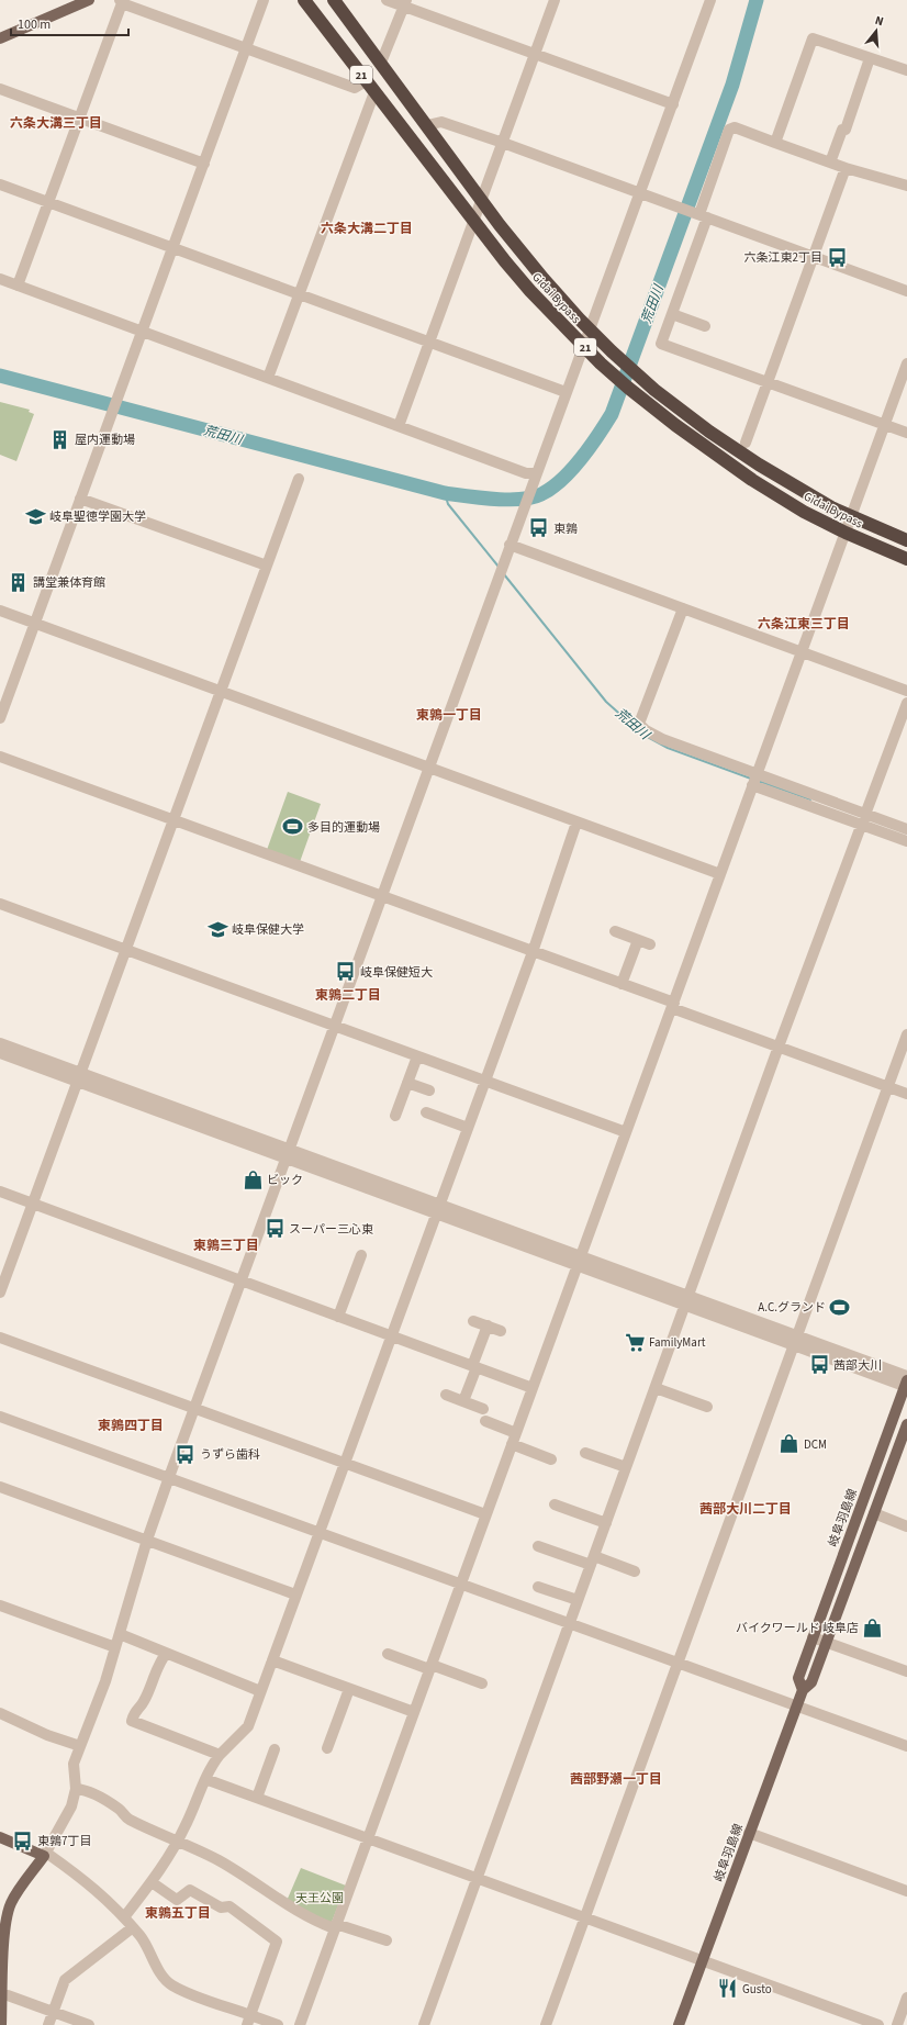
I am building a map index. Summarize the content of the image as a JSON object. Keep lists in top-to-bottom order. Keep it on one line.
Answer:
{"streets":{"highway":["21","Gidai Bypass"],"main road":["岐阜羽島線"]},"districts":["六条大溝三丁目","六条大溝二丁目","六条江東三丁目","東鶉一丁目","東鶉二丁目","東鶉三丁目","東鶉四丁目","茜部大川二丁目","茜部野瀬一丁目","東鶉五丁目"],"water":["荒田川"],"parks":["天王公園"],"places":{"bus stop":["六条江東2丁目","東鶉","岐阜保健短大","スーパー三心東","茜部大川","うずら歯科","東鶉7丁目"],"building":["屋内運動場","講堂兼体育館"],"school or university":["岐阜聖徳学園大学","岐阜保健大学"],"sports":["多目的運動場","A.C.グランド"],"shop":["ビック","DCM","バイクワールド 岐阜店"],"supermarket":["FamilyMart"],"restaurant":["Gusto"]},"scale_bar":"100 m","north":"top"}
